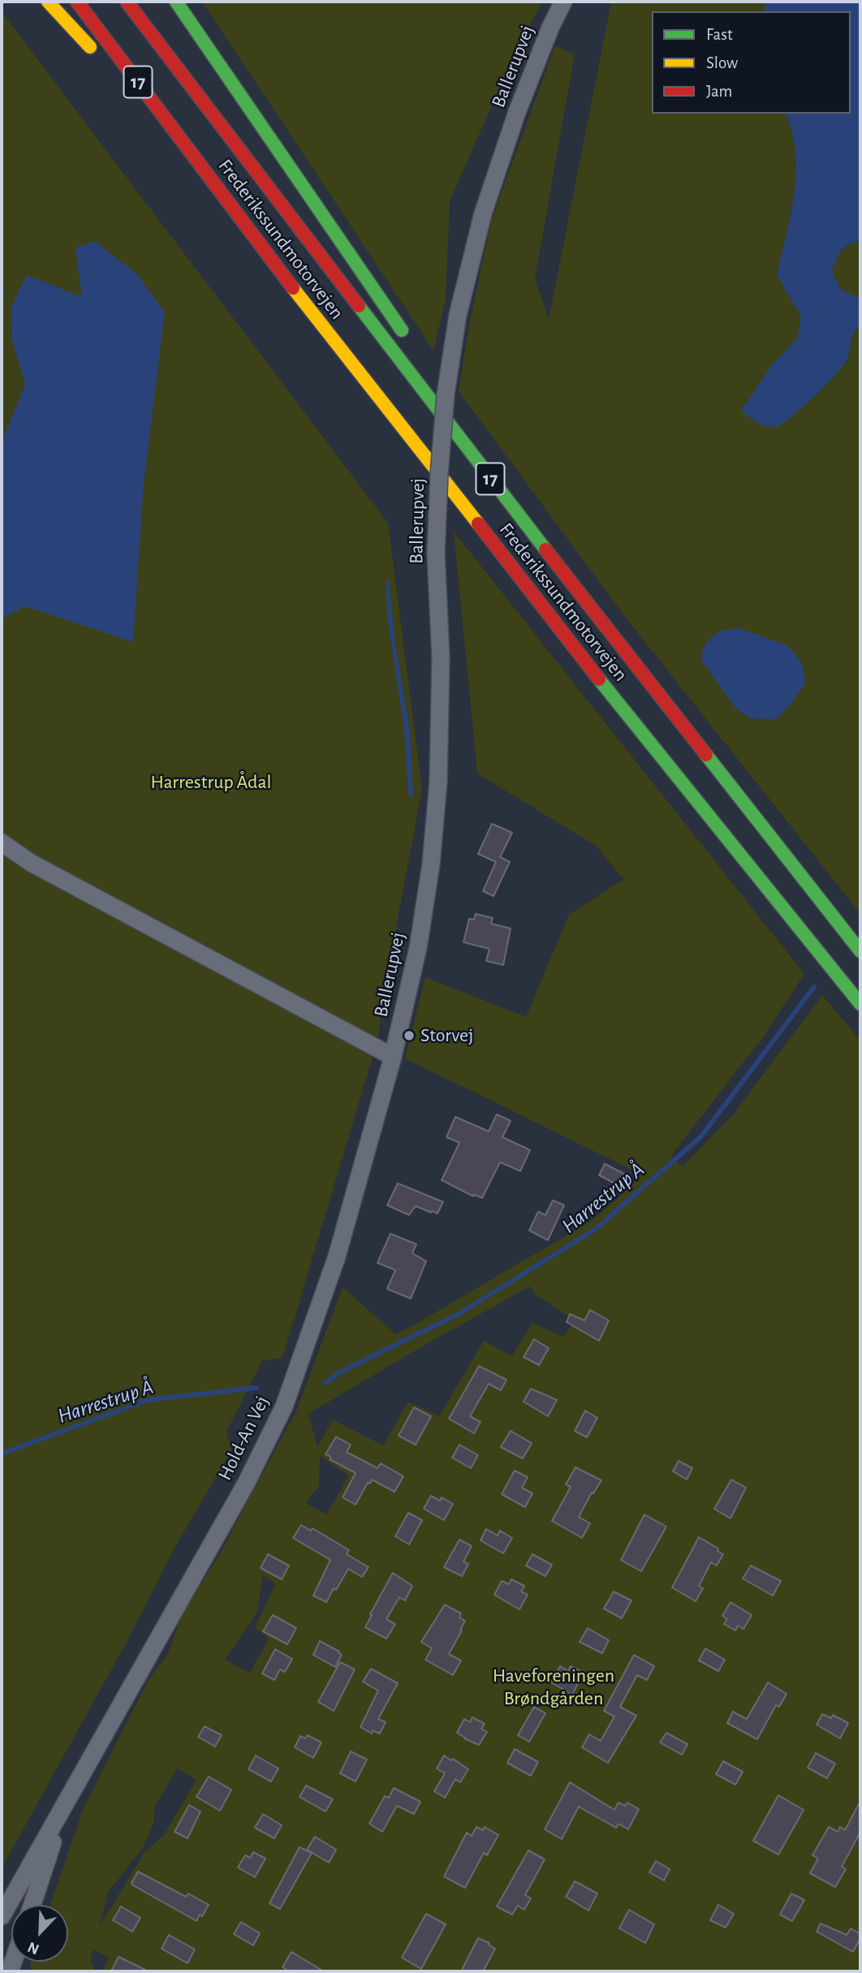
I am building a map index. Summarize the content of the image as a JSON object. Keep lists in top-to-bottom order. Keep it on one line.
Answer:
{"streets":{"highway":["17","Frederikssundmotorvejen"],"street":["Ballerupvej","Hold-An Vej"]},"crossings":[["Ballerupvej","Hold-An Vej"]],"water":["Harrestrup Å"],"parks":["Harrestrup Ådal","Haveforeningen Brøndgården"],"places":["Storvej"],"legend":["Fast","Slow","Jam"],"north":"bottom left"}
